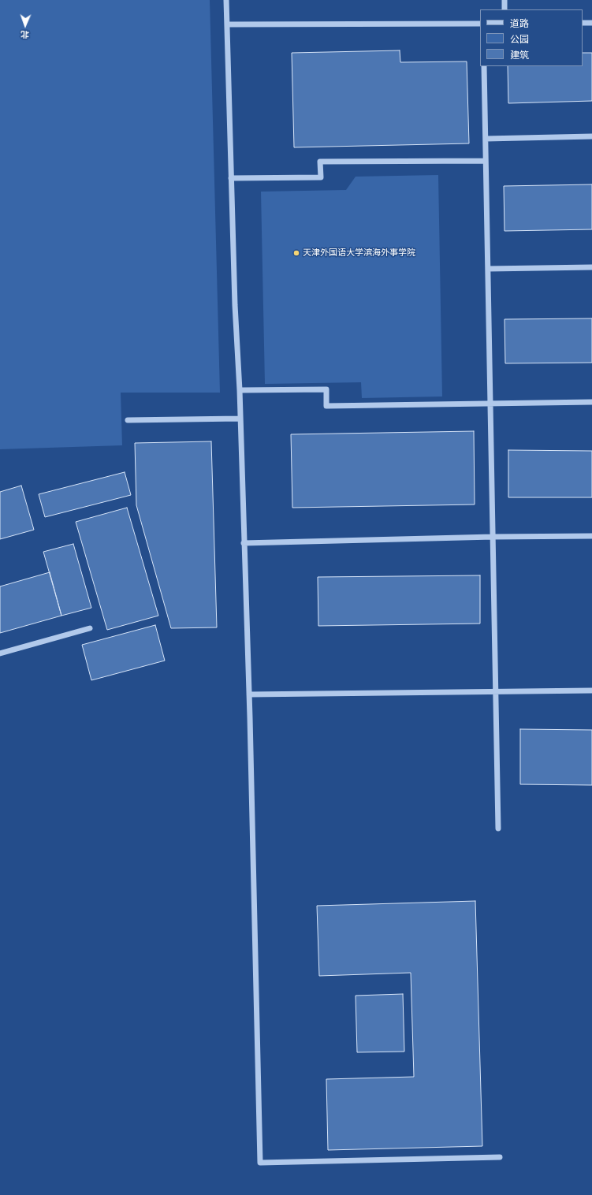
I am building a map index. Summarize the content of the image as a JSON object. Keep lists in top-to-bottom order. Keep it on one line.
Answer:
{"places":["天津外国语大学滨海外事学院"],"legend":["道路","公园","建筑"],"north":"bottom"}
